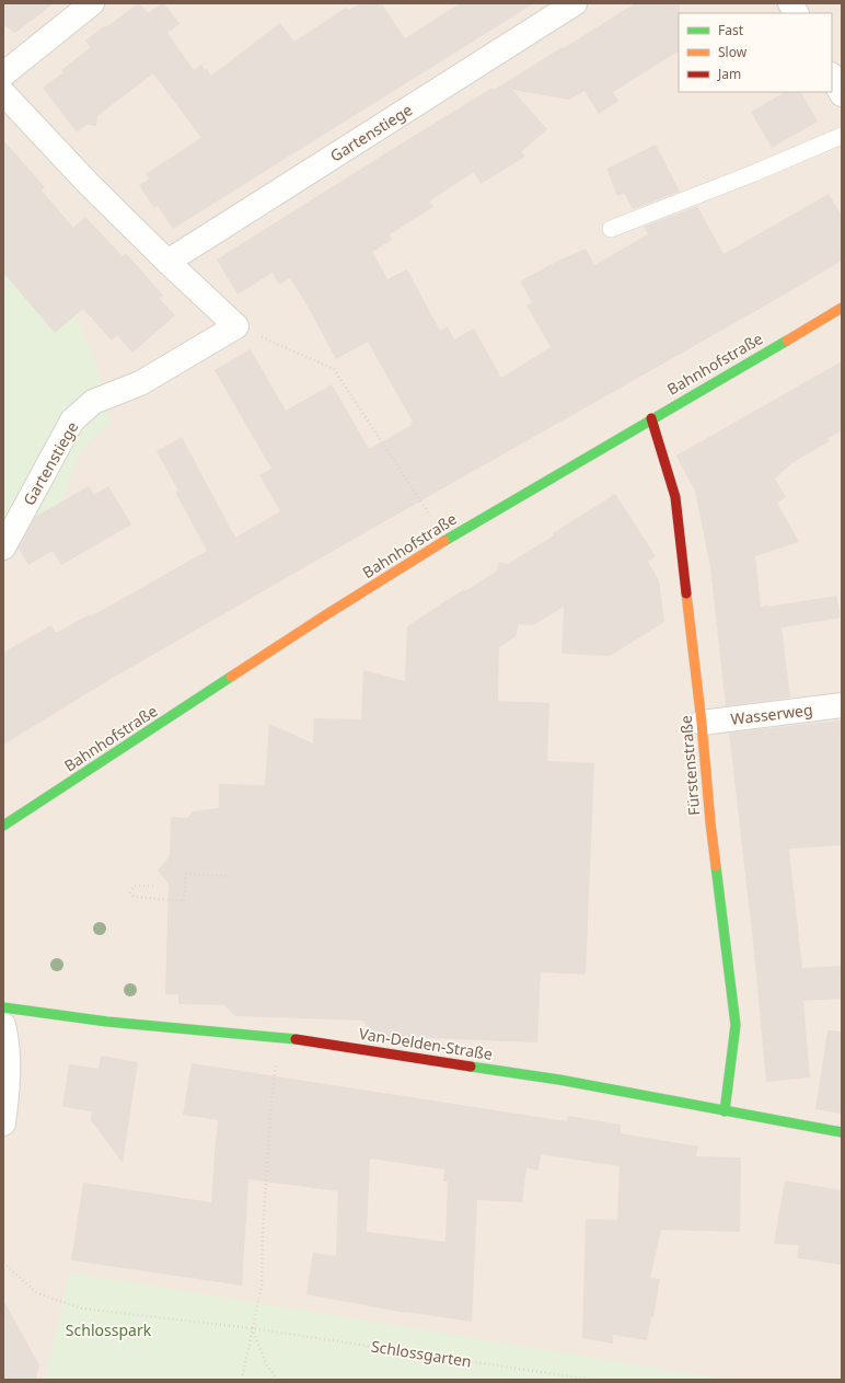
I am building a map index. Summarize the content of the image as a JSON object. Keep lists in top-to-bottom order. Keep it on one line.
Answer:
{"streets":{"street":["Gartenstiege","Bahnhofstraße","Wasserweg","Fürstenstraße","Van-Delden-Straße"],"path":["Schlossgarten"]},"crossings":[["Bahnhofstraße","Fürstenstraße"],["Wasserweg","Fürstenstraße"],["Fürstenstraße","Van-Delden-Straße"]],"parks":["Schlosspark"],"legend":["Fast","Slow","Jam"]}
